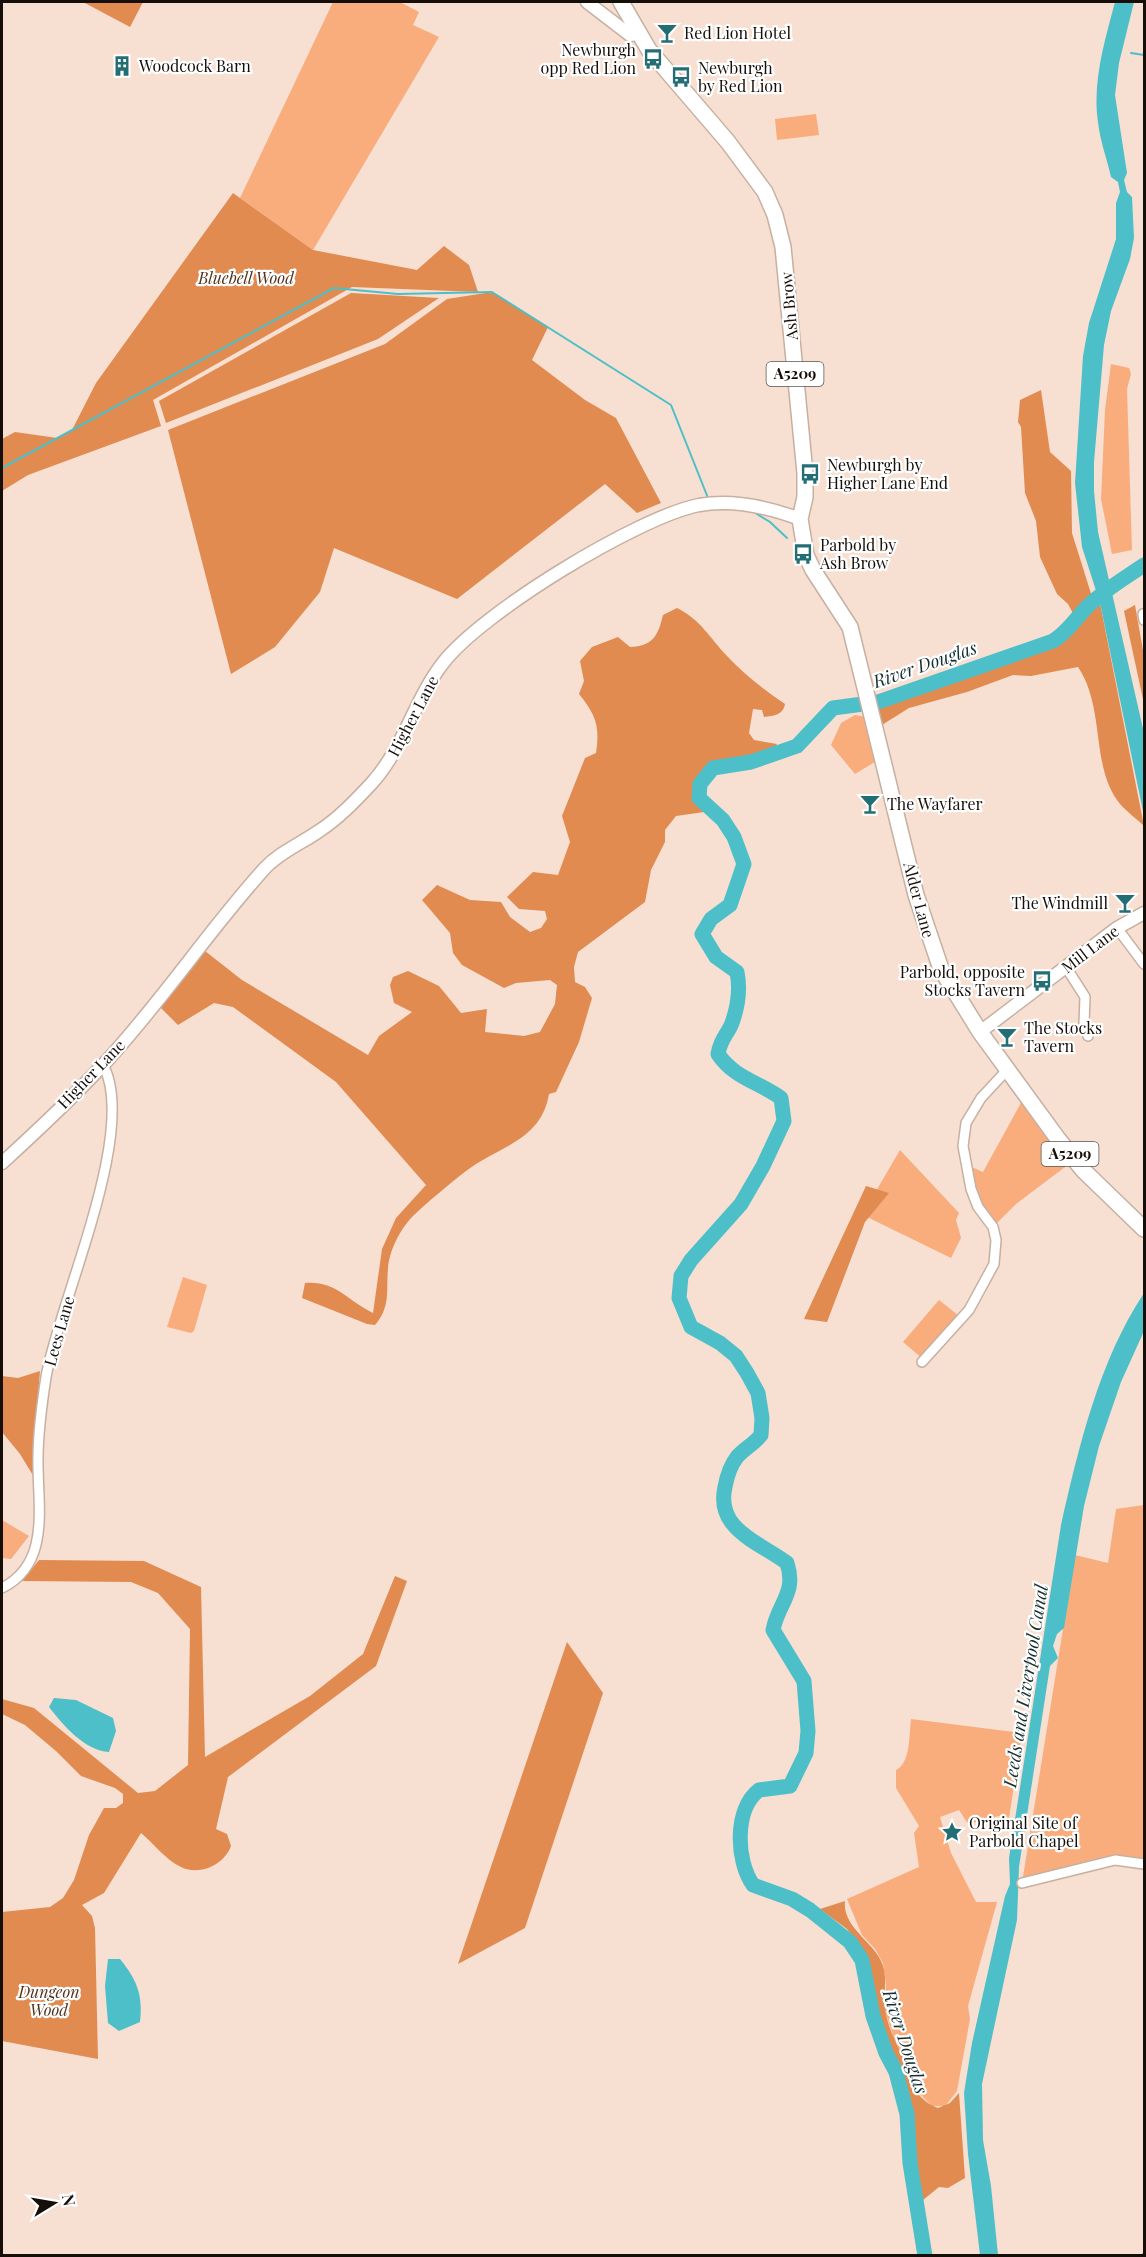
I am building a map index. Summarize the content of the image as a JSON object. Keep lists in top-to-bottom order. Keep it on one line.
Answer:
{"streets":{"highway":["Ash Brow","A5209","Alder Lane"],"street":["Higher Lane","Mill Lane","Lees Lane"]},"crossings":[["Ash Brow","A5209"],["Ash Brow","Higher Lane"],["Ash Brow","Alder Lane"],["Higher Lane","Lees Lane"],["Alder Lane","Mill Lane"]],"water":["River Douglas","Leeds and Liverpool Canal"],"parks":["Bluebell Wood","Dungeon Wood"],"places":{"bar":["Red Lion Hotel","The Wayfarer","The Windmill","The Stocks Tavern"],"bus stop":["Newburgh opp Red Lion","Newburgh by Red Lion","Newburgh by Higher Lane End","Parbold by Ash Brow","Parbold, opposite Stocks Tavern"],"building":["Woodcock Barn"],"place":["Original Site of Parbold Chapel"]},"north":"right"}
